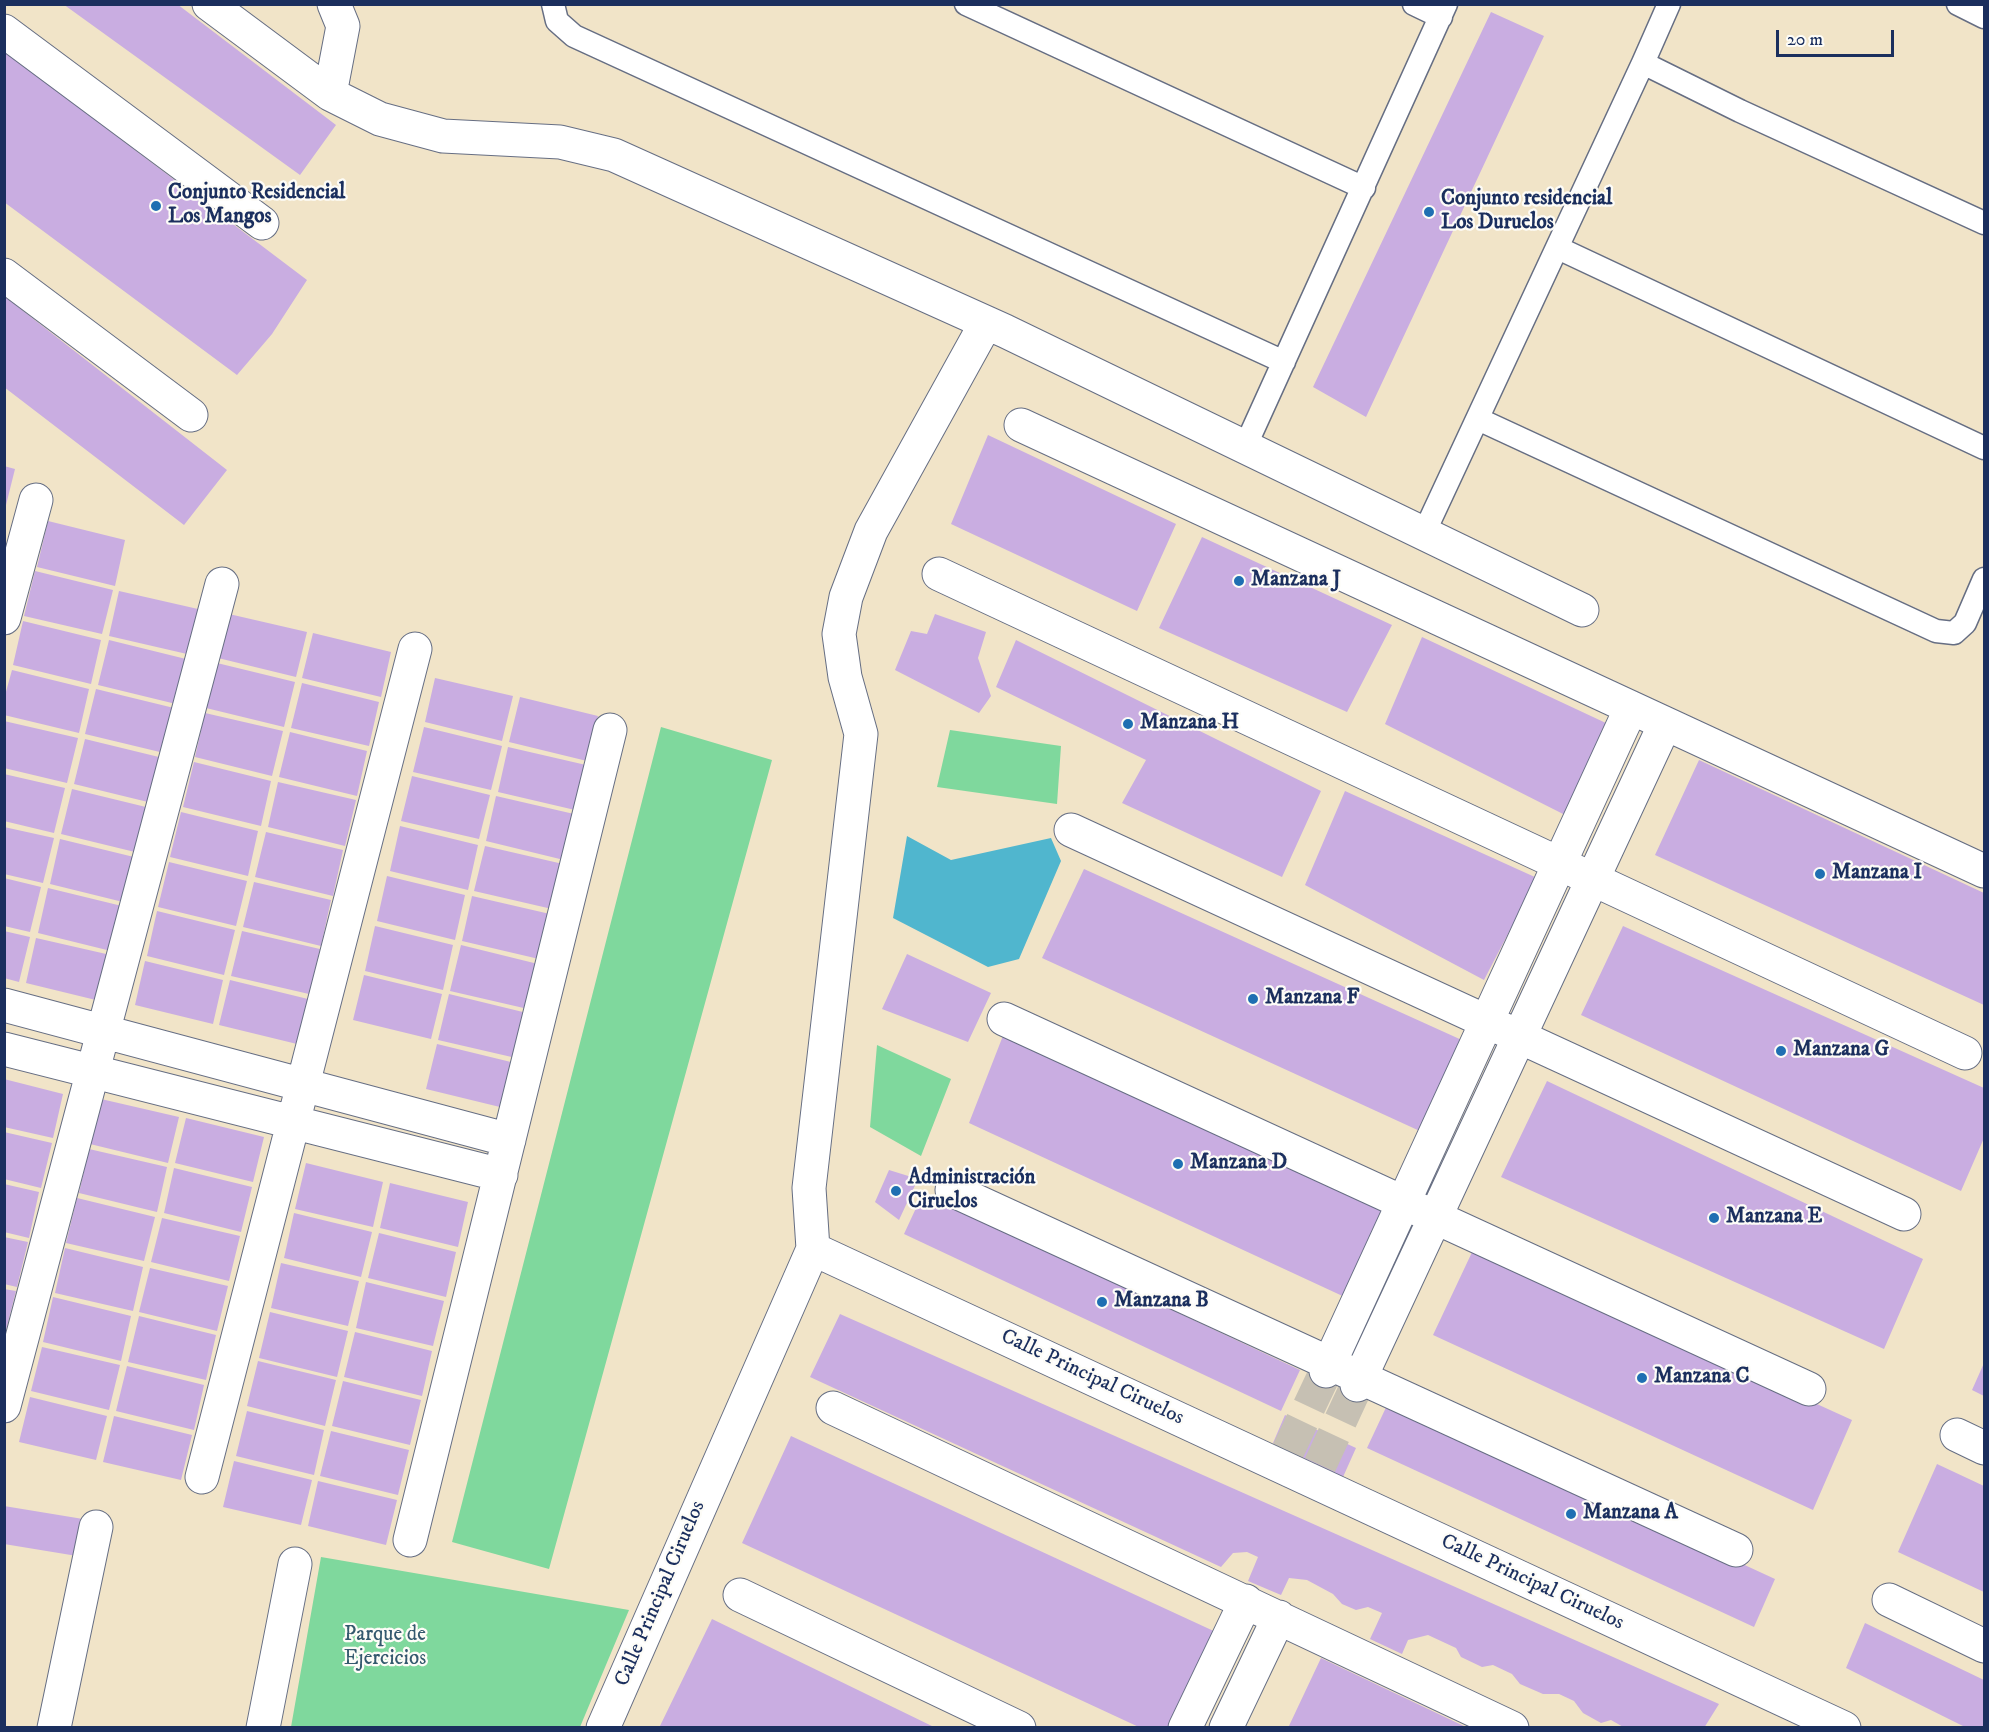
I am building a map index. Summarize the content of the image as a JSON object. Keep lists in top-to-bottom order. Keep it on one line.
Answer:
{"streets":{"street":["Calle Principal Ciruelos"]},"parks":["Parque de Ejercicios"],"places":["Conjunto Residencial Los Mangos","Conjunto residencial Los Duruelos","Manzana J","Manzana H","Manzana I","Manzana F","Manzana G","Manzana D","Administración Ciruelos","Manzana E","Manzana B","Manzana C","Manzana A"],"scale_bar":"20 m"}
